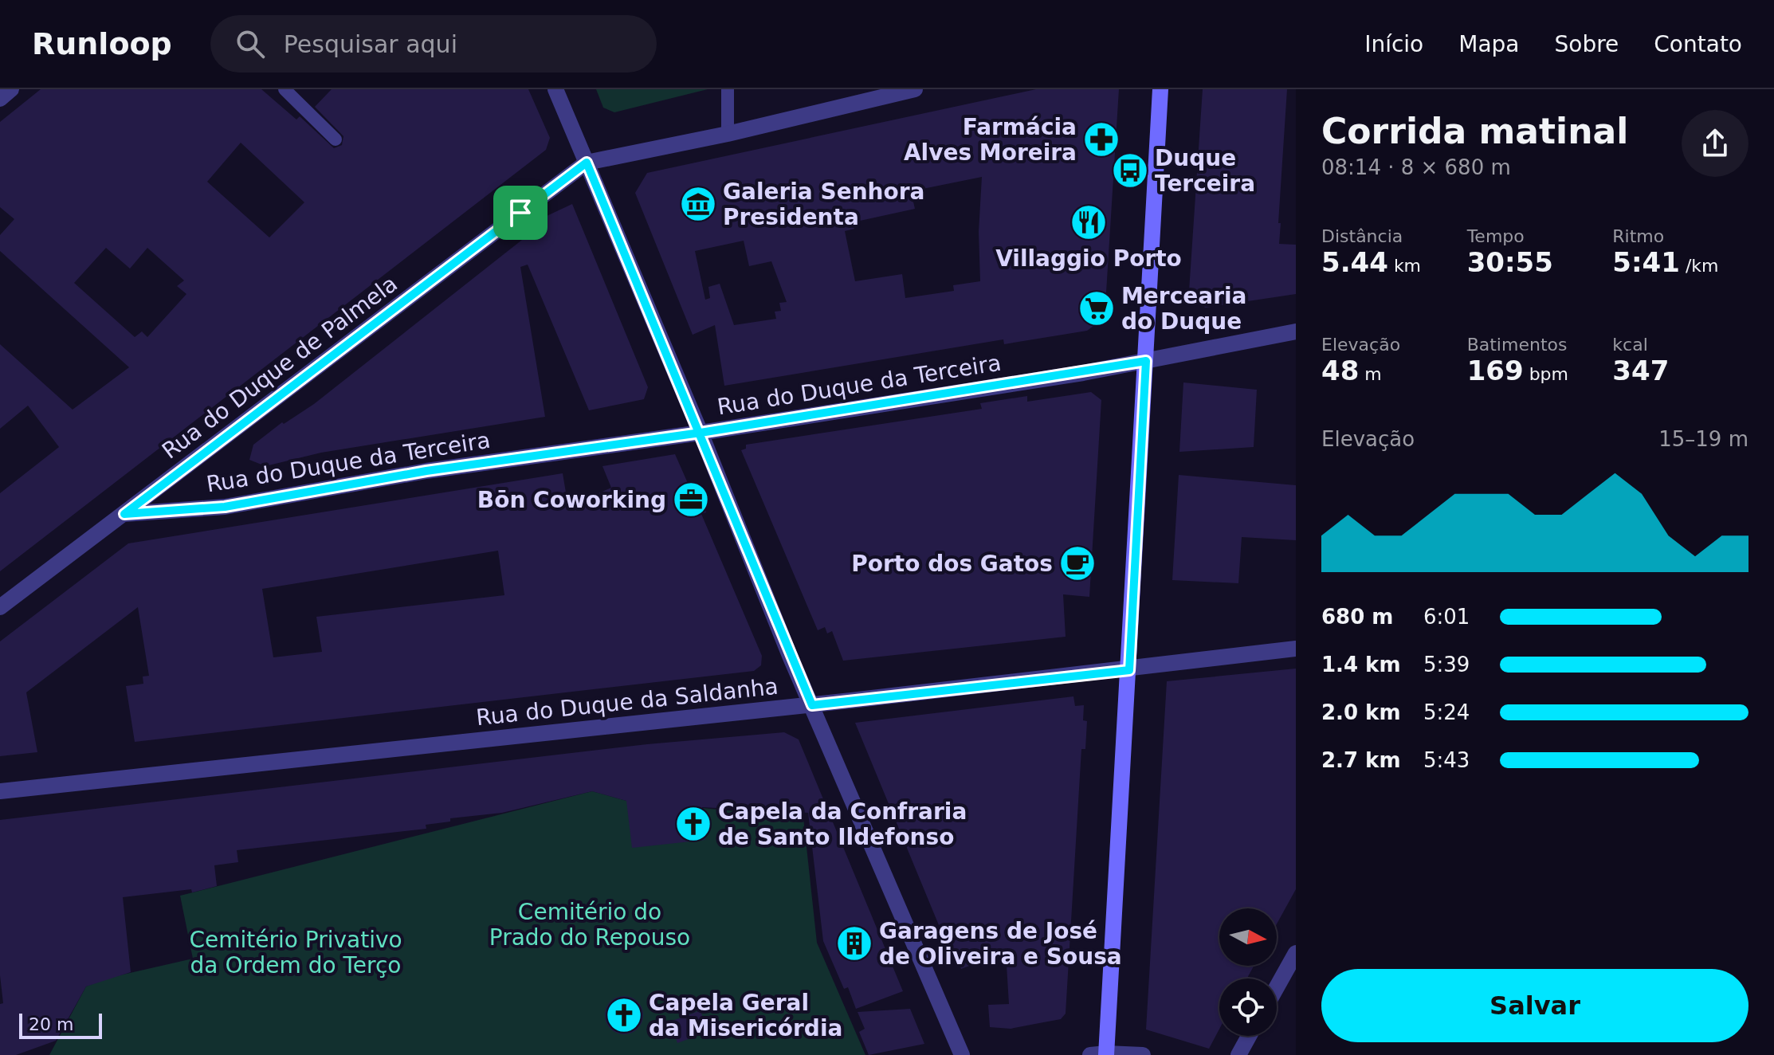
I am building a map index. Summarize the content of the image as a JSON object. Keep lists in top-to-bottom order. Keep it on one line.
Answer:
{"streets":{"street":["Rua do Duque de Palmela","Rua do Duque da Terceira","Rua do Duque da Saldanha"]},"crossings":[["Rua do Duque de Palmela","Rua do Duque da Terceira"]],"parks":["Cemitério do Prado do Repouso","Cemitério Privativo da Ordem do Terço"],"places":{"pharmacy":["Farmácia Alves Moreira"],"bus stop":["Duque Terceira"],"museum":["Galeria Senhora Presidenta"],"restaurant":["Villaggio Porto"],"supermarket":["Mercearia do Duque"],"office":["Bōn Coworking"],"cafe":["Porto dos Gatos"],"church":["Capela da Confraria de Santo Ildefonso","Capela Geral da Misericórdia"],"building":["Garagens de José de Oliveira e Sousa"]},"scale_bar":"20 m","north":"right","page":{"header":"Runloop","search":"Pesquisar aqui","nav":["Início","Mapa","Sobre","Contato"],"heading":["Corrida matinal","08:14 · 8 × 680 m"],"stats":[["Distância","5.44 km"],["Tempo","30:55"],["Ritmo","5:41 /km"],["Elevação","48 m"],["Batimentos","169 bpm"],["kcal","347"]],"chart":["Elevação","15–19 m"],"list":[{"name":"680 m","note":"6:01"},{"name":"1.4 km","note":"5:39"},{"name":"2.0 km","note":"5:24"},{"name":"2.7 km","note":"5:43"}],"buttons":"Salvar","scale":"20 m"}}
